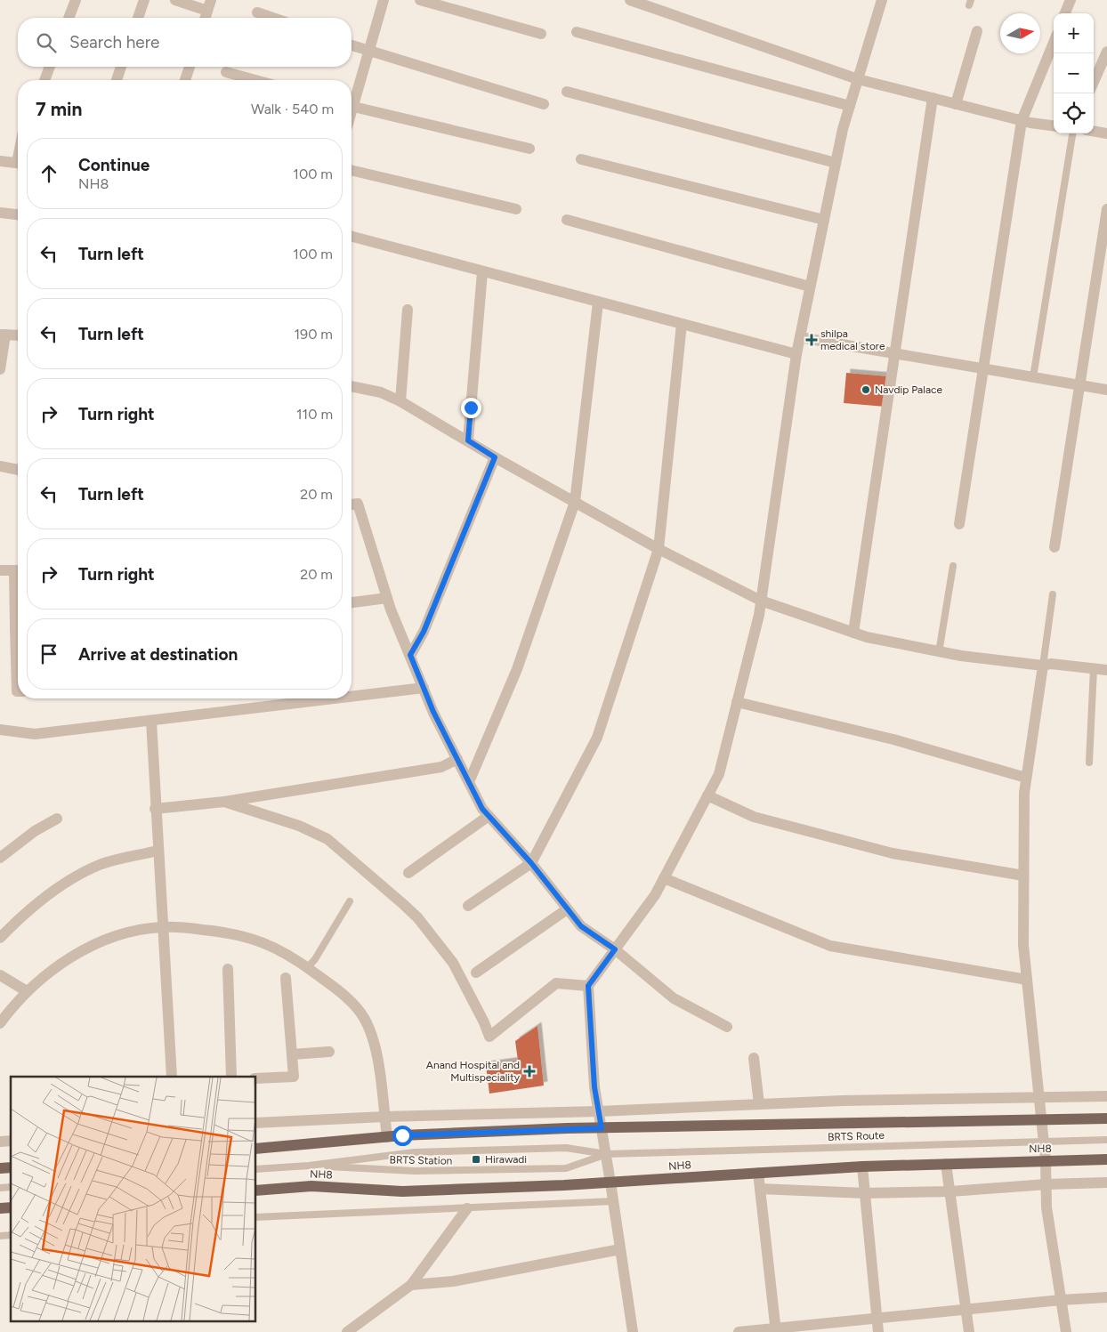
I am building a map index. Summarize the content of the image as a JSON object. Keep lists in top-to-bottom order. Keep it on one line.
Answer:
{"streets":{"main road":["NH8"],"lane":["BRTS Route","BRTS Station"]},"crossings":[["BRTS Route","BRTS Station"]],"places":{"health":["shilpa medical store","Anand Hospital and Multispeciality"],"other":["Navdip Palace"],"transit":["Hirawadi"]},"north":"right","page":{"map_buttons":["+","−"],"search":"Search here","heading":["7 min","Walk · 540 m"],"list":[["Continue","NH8","100 m"],["Turn left","100 m"],["Turn left","190 m"],["Turn right","110 m"],["Turn left","20 m"],["Turn right","20 m"],"Arrive at destination"]}}
